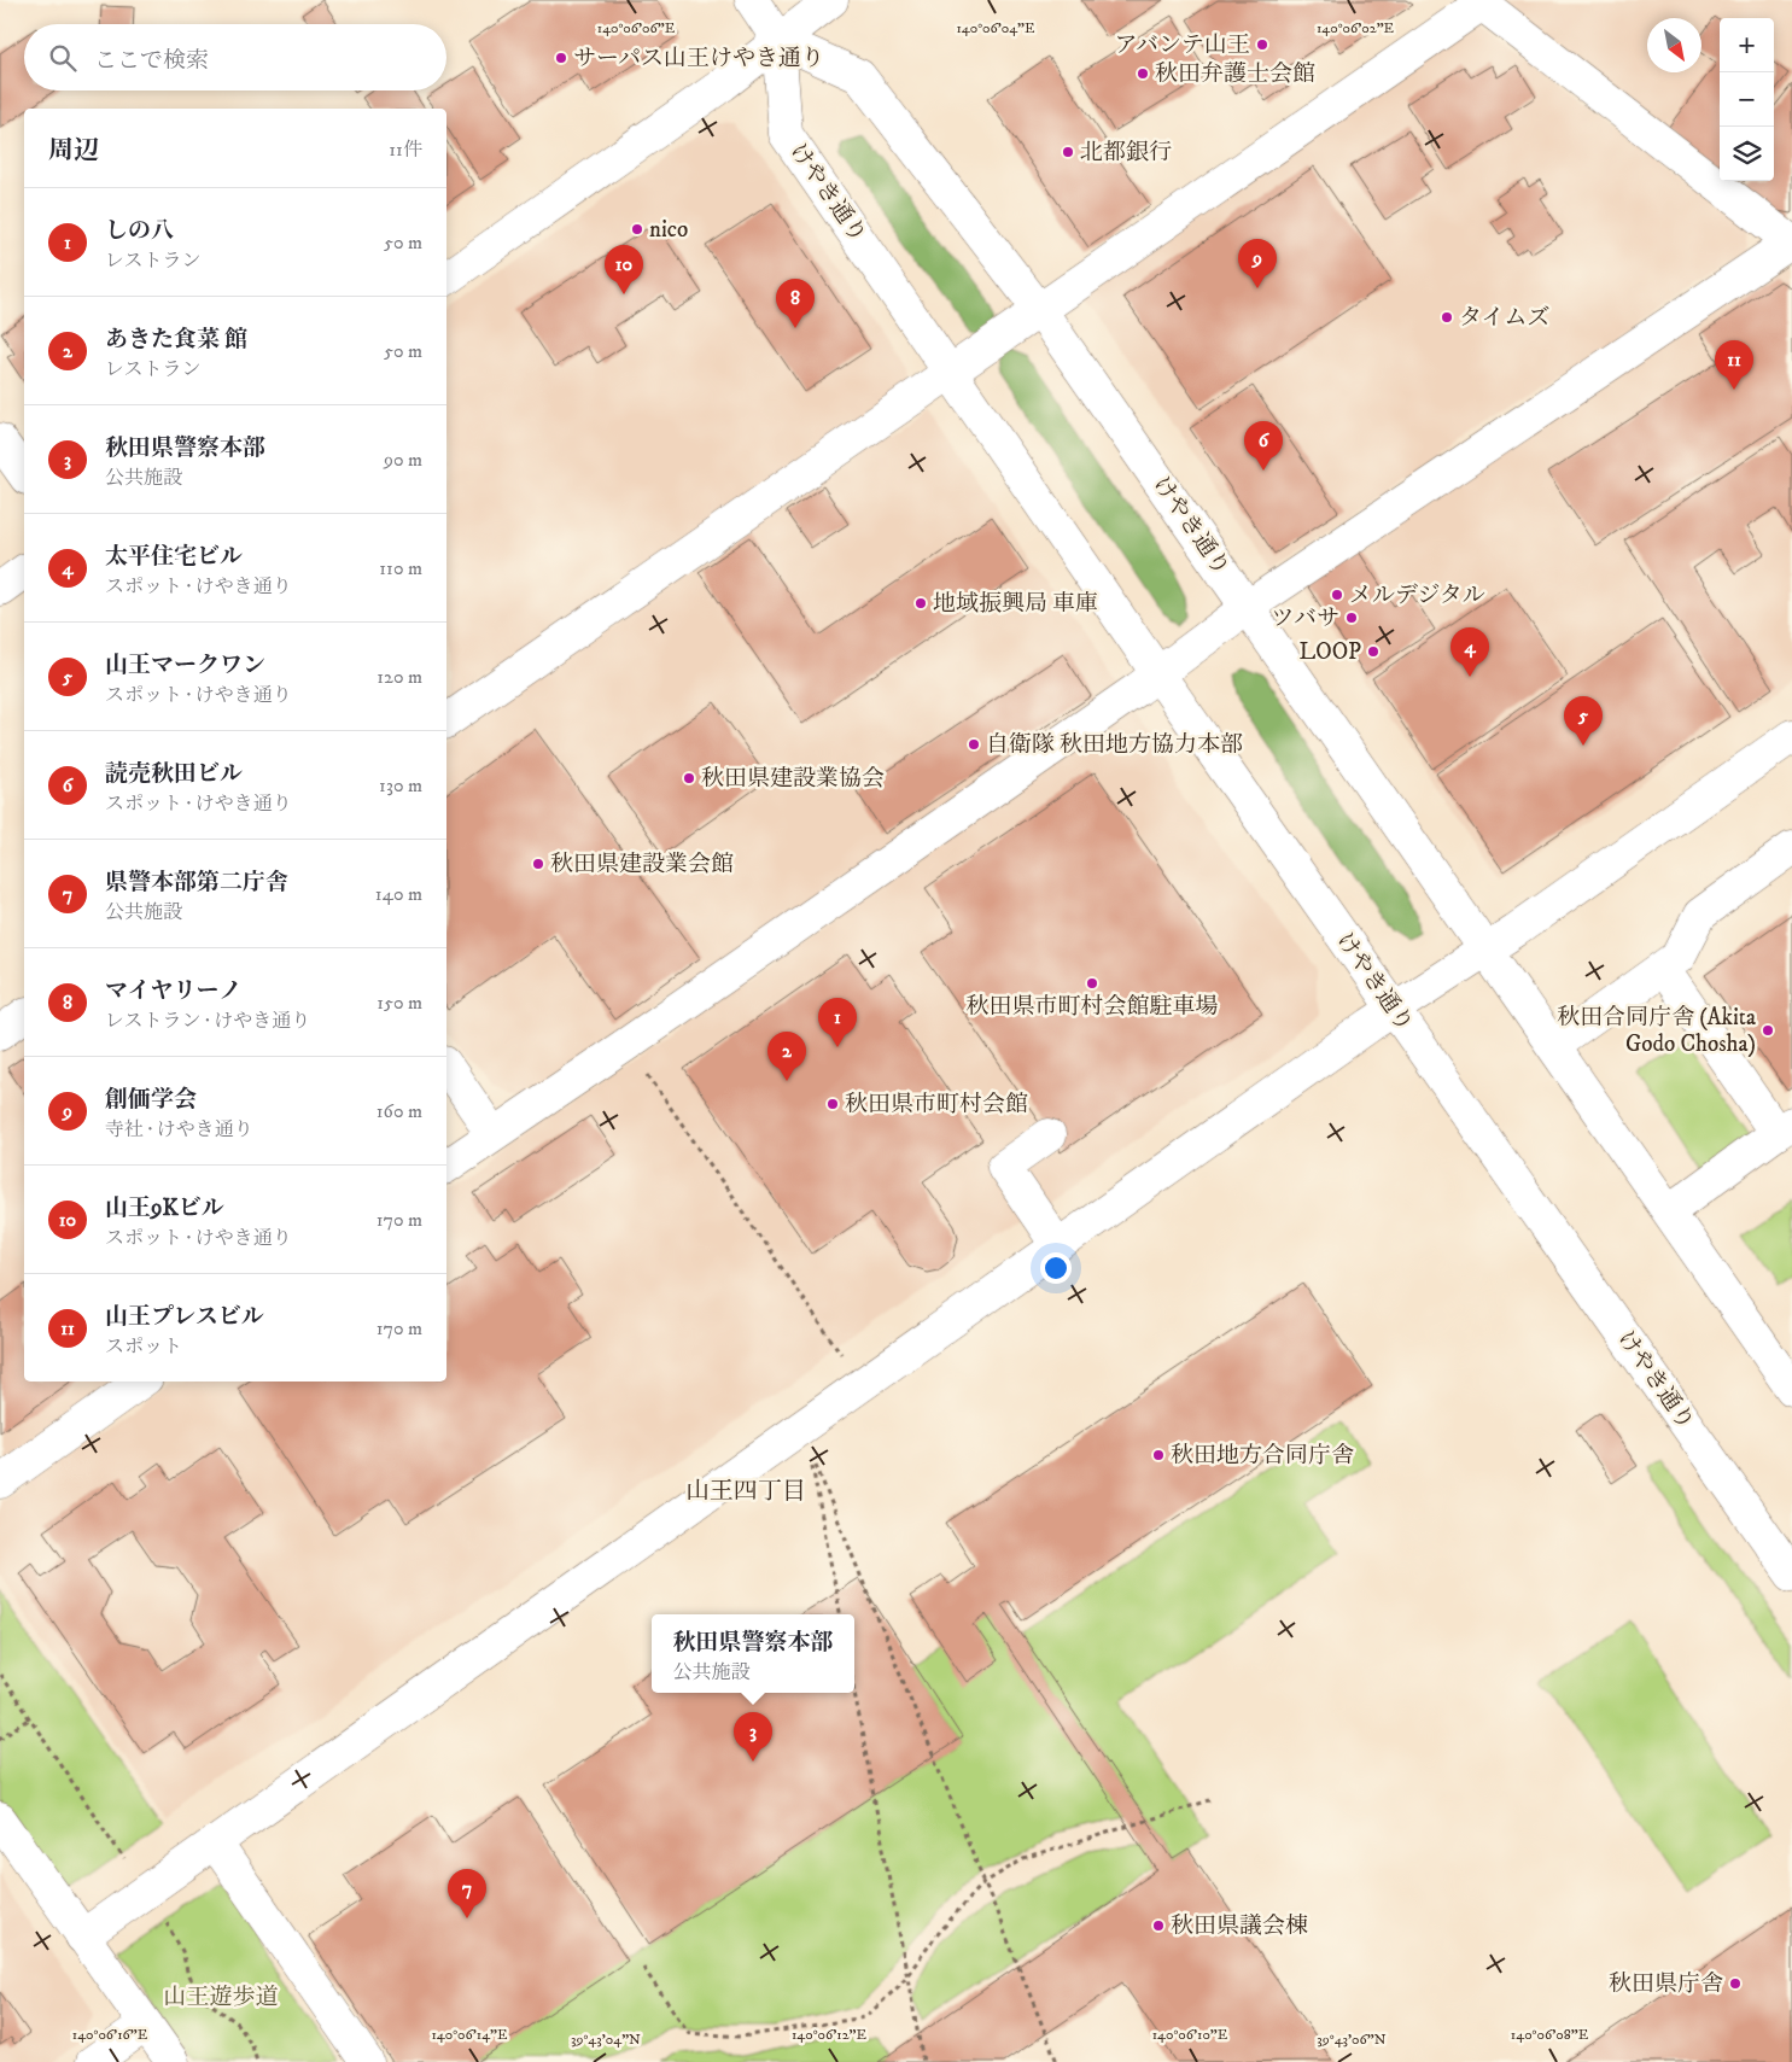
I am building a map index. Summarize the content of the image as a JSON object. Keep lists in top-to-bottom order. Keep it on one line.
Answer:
{"streets":{"street":["けやき通り"]},"districts":["山王四丁目"],"parks":["山王遊歩道"],"places":["アバンテ山王","サーパス山王けやき通り","秋田弁護士会館","北都銀行","nico","タイムズ","メルデジタル","地域振興局 車庫","ツバサ","LOOP","自衛隊 秋田地方協力本部","秋田県建設業協会","秋田県建設業会館","秋田県市町村会館駐車場","秋田合同庁舎 (Akita Godo Chosha)","秋田県市町村会館","秋田地方合同庁舎","秋田県議会棟","秋田県庁舎"],"north":"bottom right","page":{"map_buttons":["+","−"],"search":"ここで検索","heading":["周辺","11件"],"list":[{"mark":"1","name":"しの八","note":"レストラン","value":"50 m"},{"mark":"2","name":"あきた食菜 館","note":"レストラン","value":"50 m"},{"mark":"3","name":"秋田県警察本部","note":"公共施設","value":"90 m"},{"mark":"4","name":"太平住宅ビル","note":"スポット · けやき通り","value":"110 m"},{"mark":"5","name":"山王マークワン","note":"スポット · けやき通り","value":"120 m"},{"mark":"6","name":"読売秋田ビル","note":"スポット · けやき通り","value":"130 m"},{"mark":"7","name":"県警本部第二庁舎","note":"公共施設","value":"140 m"},{"mark":"8","name":"マイヤリーノ","note":"レストラン · けやき通り","value":"150 m"},{"mark":"9","name":"創価学会","note":"寺社 · けやき通り","value":"160 m"},{"mark":"10","name":"山王9Kビル","note":"スポット · けやき通り","value":"170 m"},{"mark":"11","name":"山王プレスビル","note":"スポット","value":"170 m"}],"pins":["9","10","8","11","6","4","5","1","2","3","7"],"popup":["秋田県警察本部","公共施設"]},"coordinates":["140°06'06\"E","140°06'04\"E","140°06'02\"E","140°06'16\"E","140°06'14\"E","140°06'12\"E","140°06'10\"E","140°06'08\"E","39°43'04\"N","39°43'06\"N"]}
